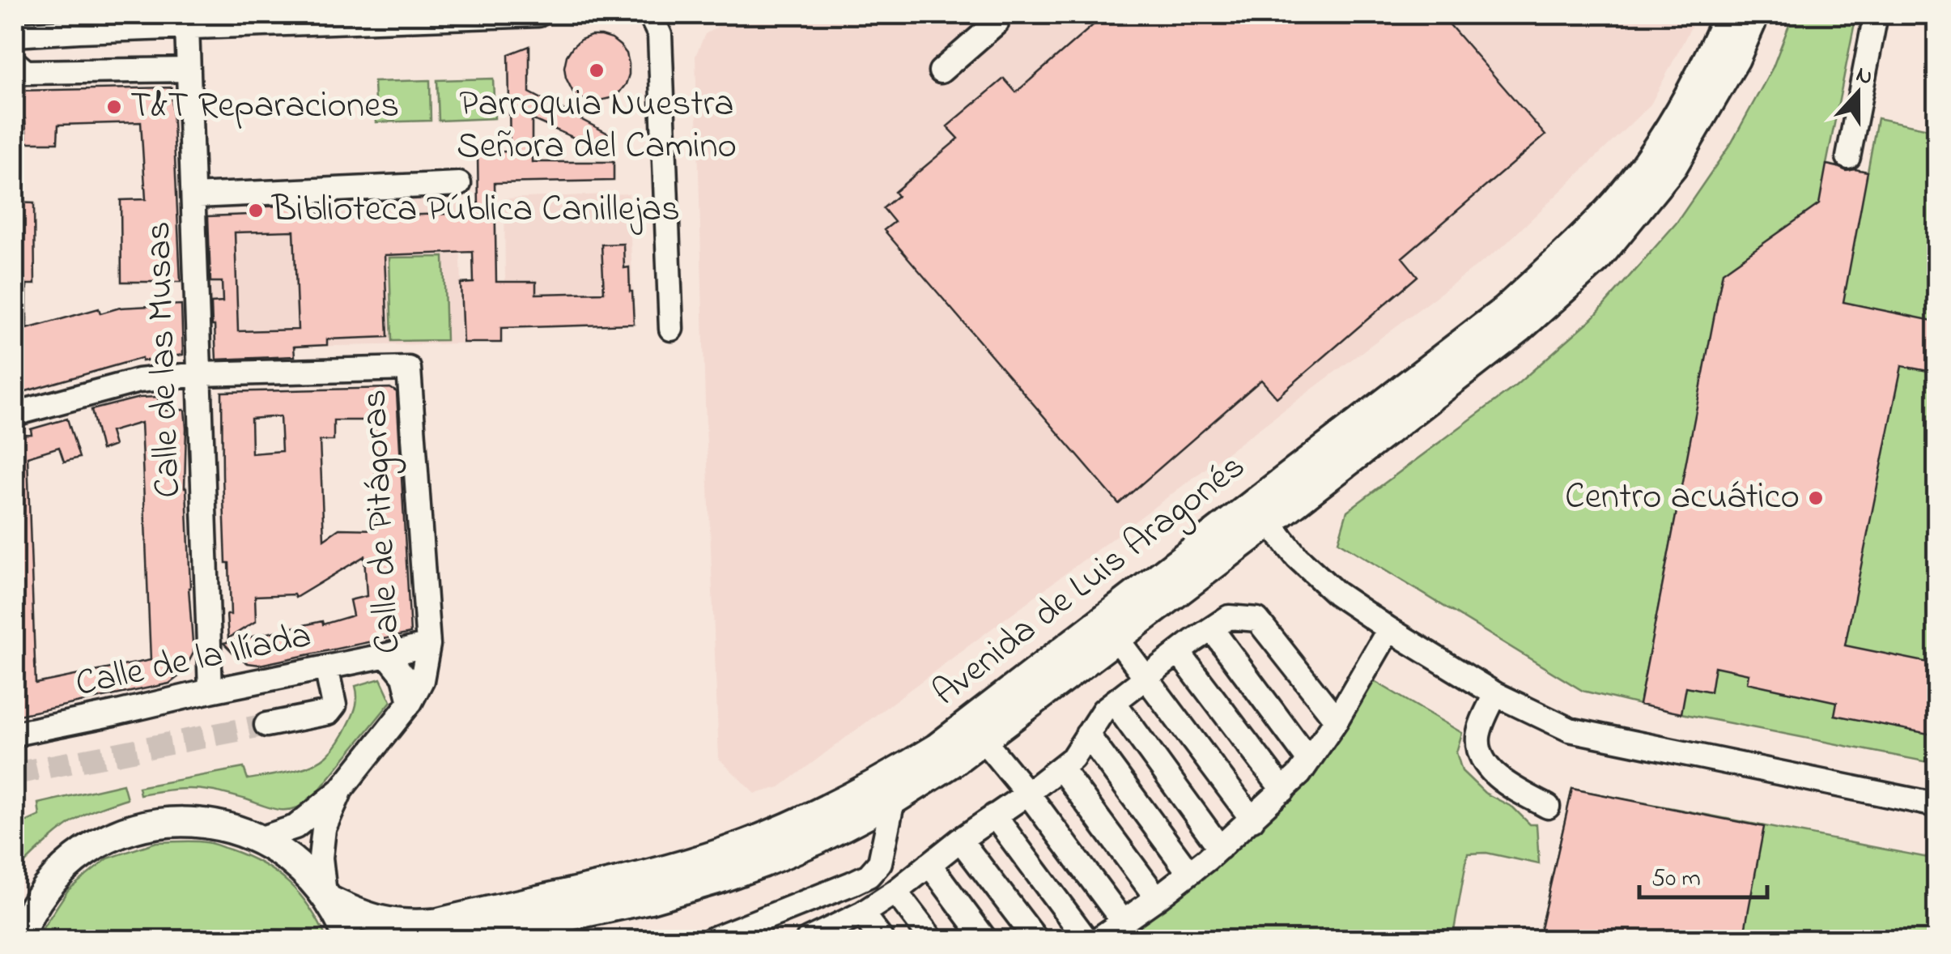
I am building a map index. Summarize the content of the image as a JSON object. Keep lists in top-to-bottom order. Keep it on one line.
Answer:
{"streets":{"main road":["Avenida de Luis Aragonés"],"street":["Calle de las Musas","Calle de Pitágoras","Calle de la Ilíada"]},"crossings":[["Calle de las Musas","Calle de Pitágoras"],["Calle de las Musas","Calle de la Ilíada"],["Calle de Pitágoras","Avenida de Luis Aragonés"],["Calle de Pitágoras","Calle de la Ilíada"]],"places":["Parroquia Nuestra Señora del Camino","T&T Reparaciones","Biblioteca Pública Canillejas","Centro acuático"],"scale_bar":"50 m","north":"top"}
